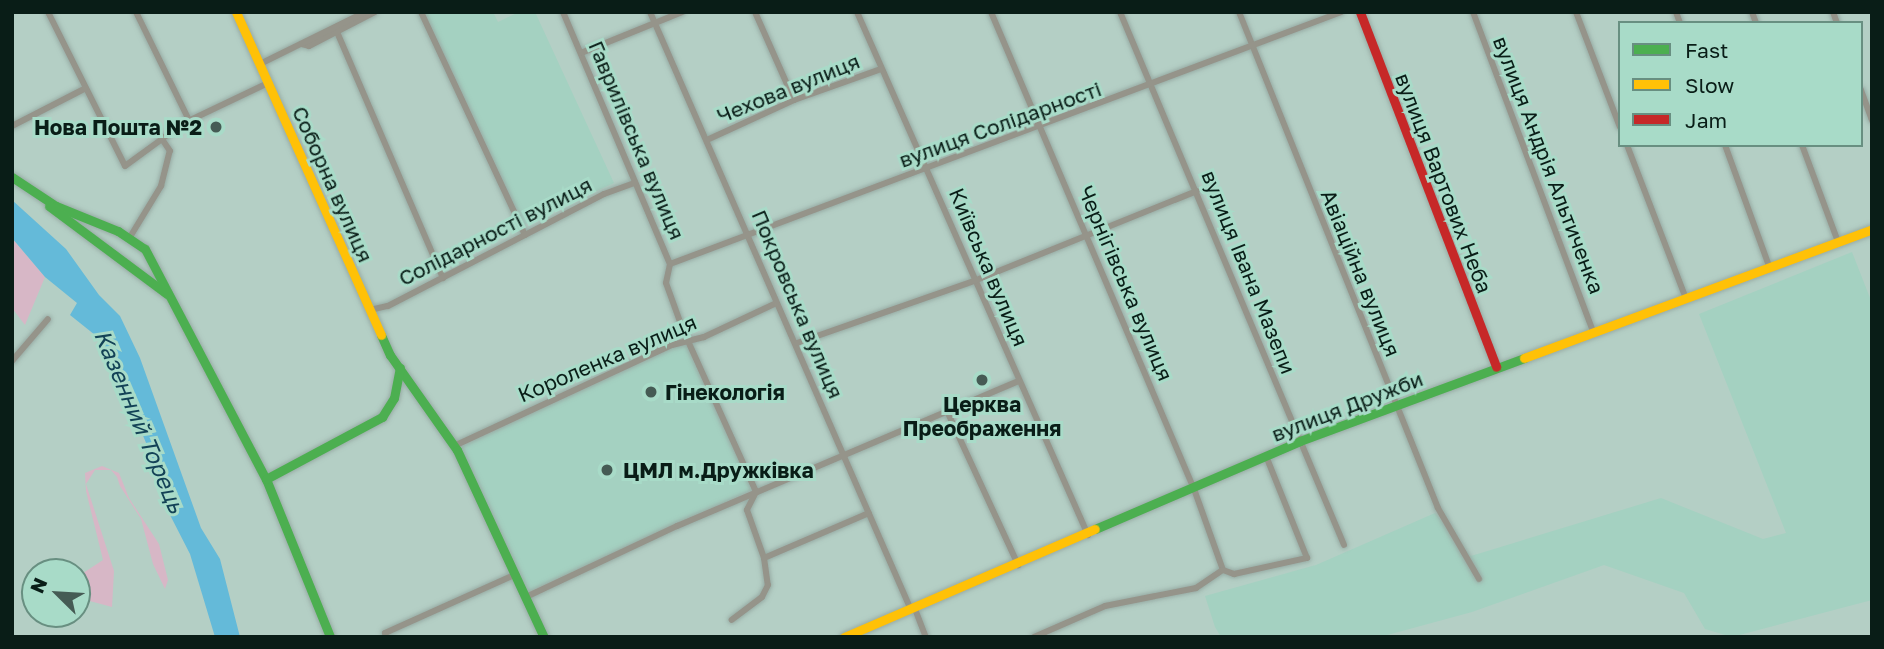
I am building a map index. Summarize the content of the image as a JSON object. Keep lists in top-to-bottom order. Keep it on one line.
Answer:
{"streets":{"street":["Чехова вулиця","вулиця Солідарності","Гаврилівська вулиця","вулиця Андрія Альтиченка","вулиця Вартових Неба","Соборна вулиця","Солідарності вулиця","Київська вулиця","вулиця Івана Мазепи","Авіаційна вулиця","Чернігівська вулиця","Покровська вулиця","Короленка вулиця","вулиця Дружби"]},"crossings":[["Чехова вулиця","Київська вулиця"],["Чехова вулиця","Покровська вулиця"],["вулиця Солідарності","Гаврилівська вулиця"],["вулиця Солідарності","Київська вулиця"],["вулиця Солідарності","вулиця Івана Мазепи"],["вулиця Солідарності","Авіаційна вулиця"],["вулиця Солідарності","Чернігівська вулиця"],["вулиця Солідарності","Покровська вулиця"],["Гаврилівська вулиця","Солідарності вулиця"],["Гаврилівська вулиця","Короленка вулиця"],["вулиця Андрія Альтиченка","вулиця Дружби"],["вулиця Вартових Неба","вулиця Дружби"],["Соборна вулиця","Солідарності вулиця"],["Соборна вулиця","Короленка вулиця"],["Київська вулиця","вулиця Дружби"],["вулиця Івана Мазепи","вулиця Дружби"],["Авіаційна вулиця","вулиця Дружби"],["Чернігівська вулиця","вулиця Дружби"],["Покровська вулиця","Короленка вулиця"],["Покровська вулиця","вулиця Дружби"]],"water":["Казенний Торець"],"places":["Нова Пошта №2","Церква Преображення","Гінекологія","ЦМЛ м.Дружківка"],"legend":["Fast","Slow","Jam"],"north":"top left"}
